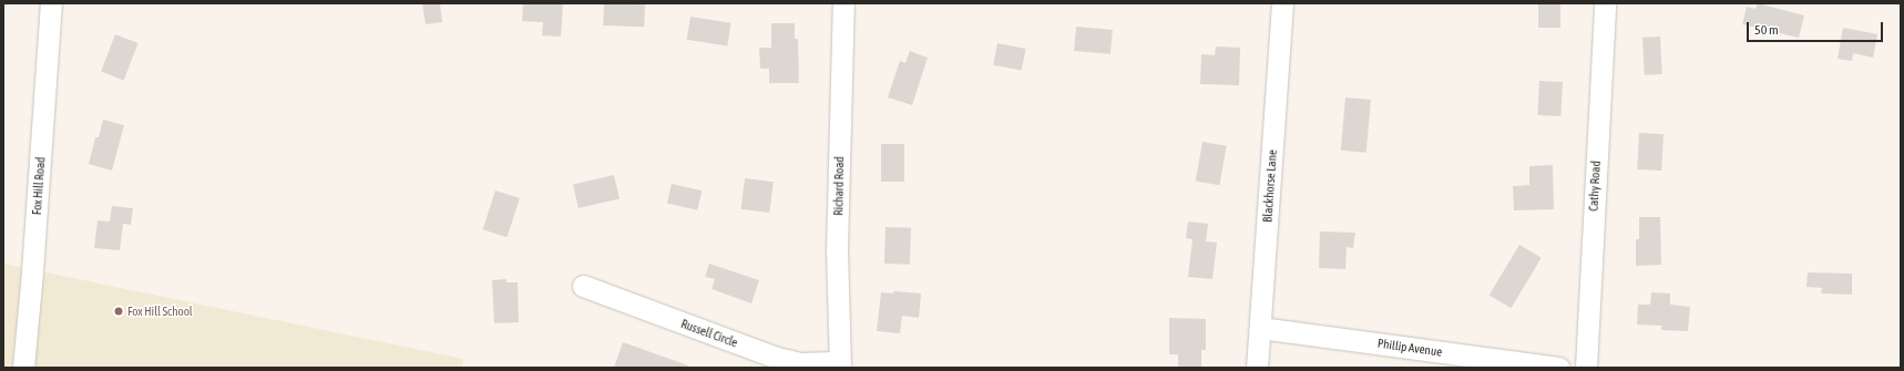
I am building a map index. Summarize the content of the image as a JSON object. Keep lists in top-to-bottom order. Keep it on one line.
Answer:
{"streets":{"street":["Fox Hill Road","Richard Road","Blackhorse Lane","Cathy Road","Russell Circle","Phillip Avenue"]},"crossings":[["Richard Road","Russell Circle"],["Blackhorse Lane","Phillip Avenue"]],"places":["Fox Hill School"],"scale_bar":"50 m"}
